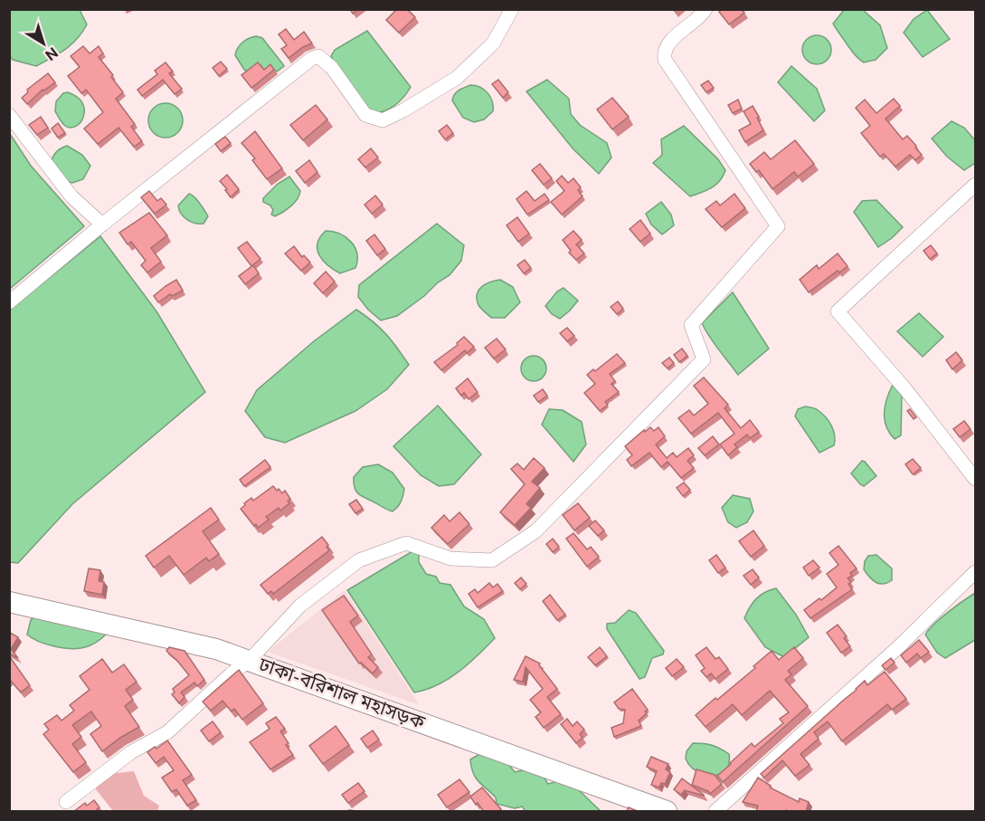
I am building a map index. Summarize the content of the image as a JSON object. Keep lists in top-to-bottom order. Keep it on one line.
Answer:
{"streets":{"highway":["ঢাকা-বরিশাল মহাসড়ক"]},"north":"bottom right"}
